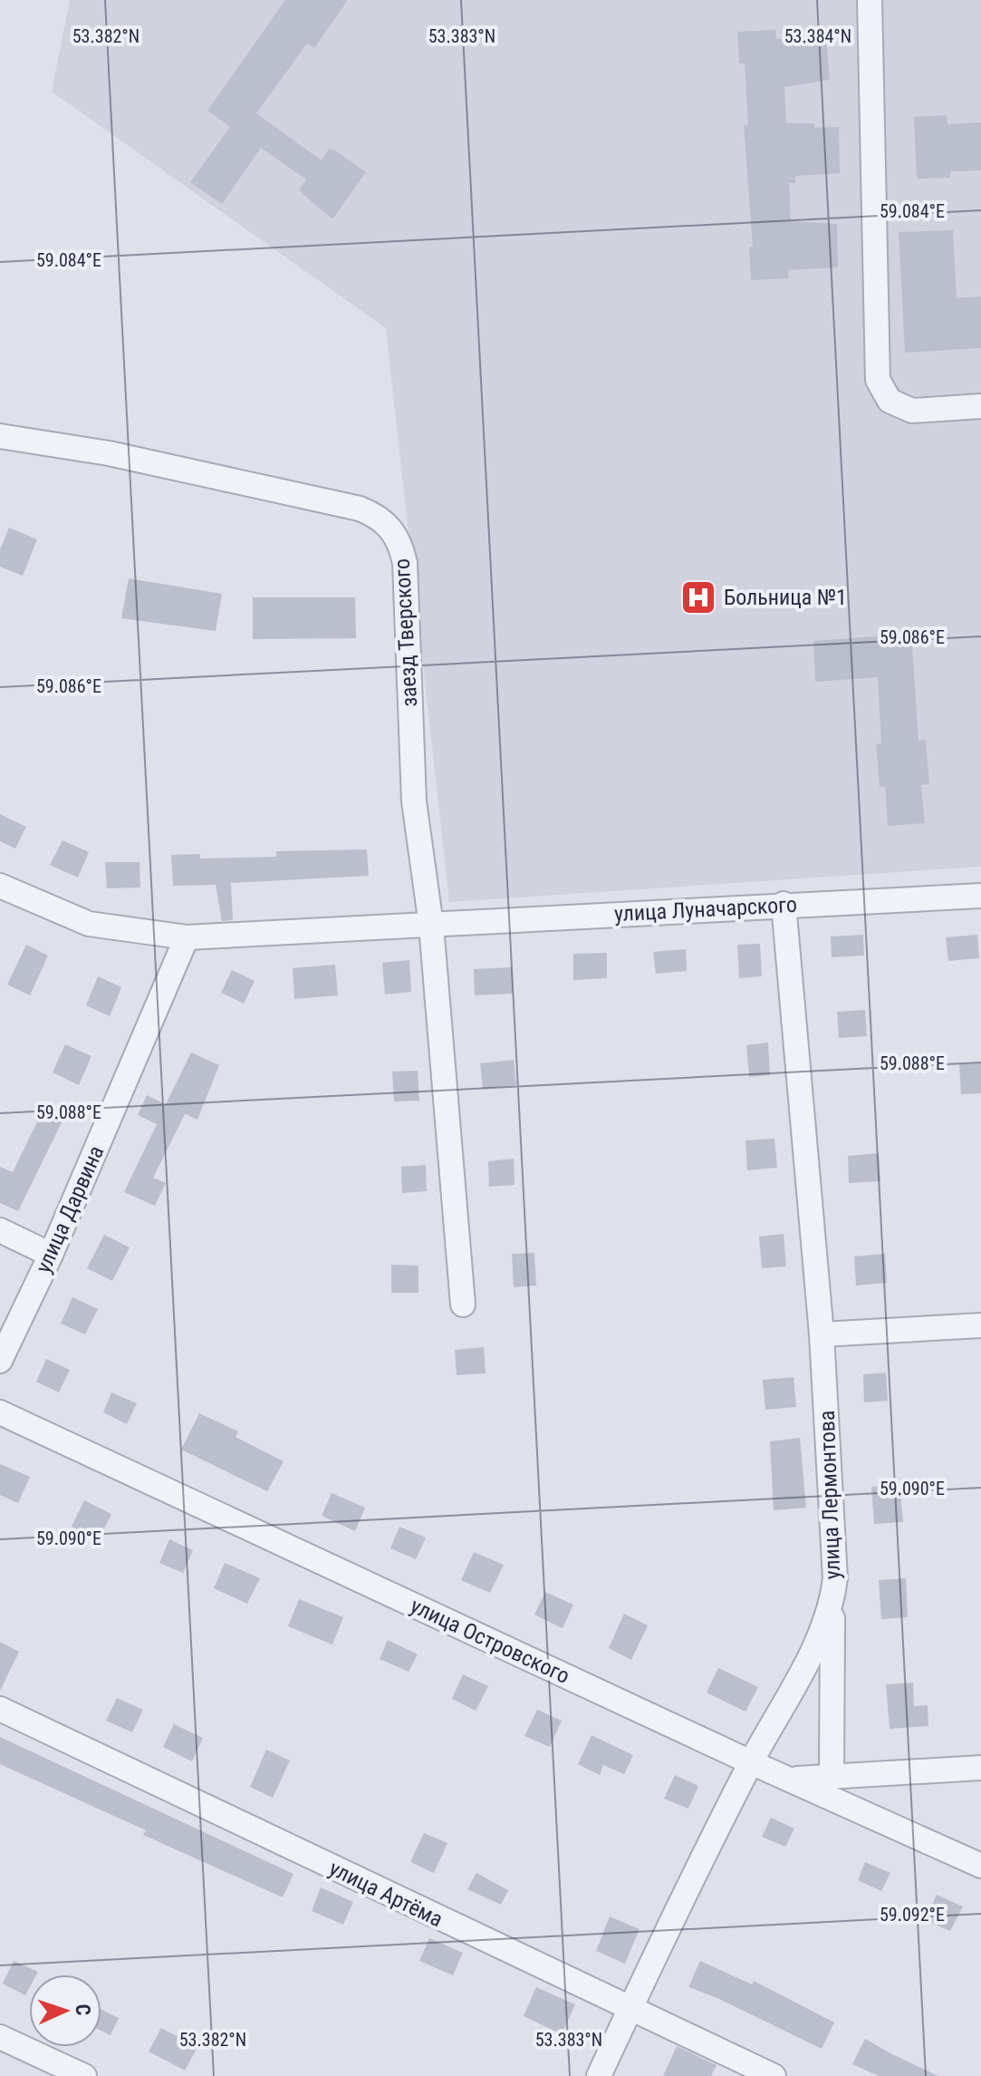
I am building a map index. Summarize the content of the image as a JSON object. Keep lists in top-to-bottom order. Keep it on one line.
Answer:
{"streets":{"street":["заезд Тверского","улица Луначарского","улица Дарвина","улица Лермонтова","улица Островского","улица Артёма"]},"crossings":[["заезд Тверского","улица Луначарского"],["улица Луначарского","улица Дарвина"],["улица Луначарского","улица Лермонтова"],["улица Лермонтова","улица Островского"],["улица Лермонтова","улица Артёма"]],"places":{"hospital":["Больница №1"]},"north":"right","coordinates":["53.382°N","53.383°N","53.384°N","59.084°E","59.086°E","59.088°E","59.090°E","59.092°E"]}
